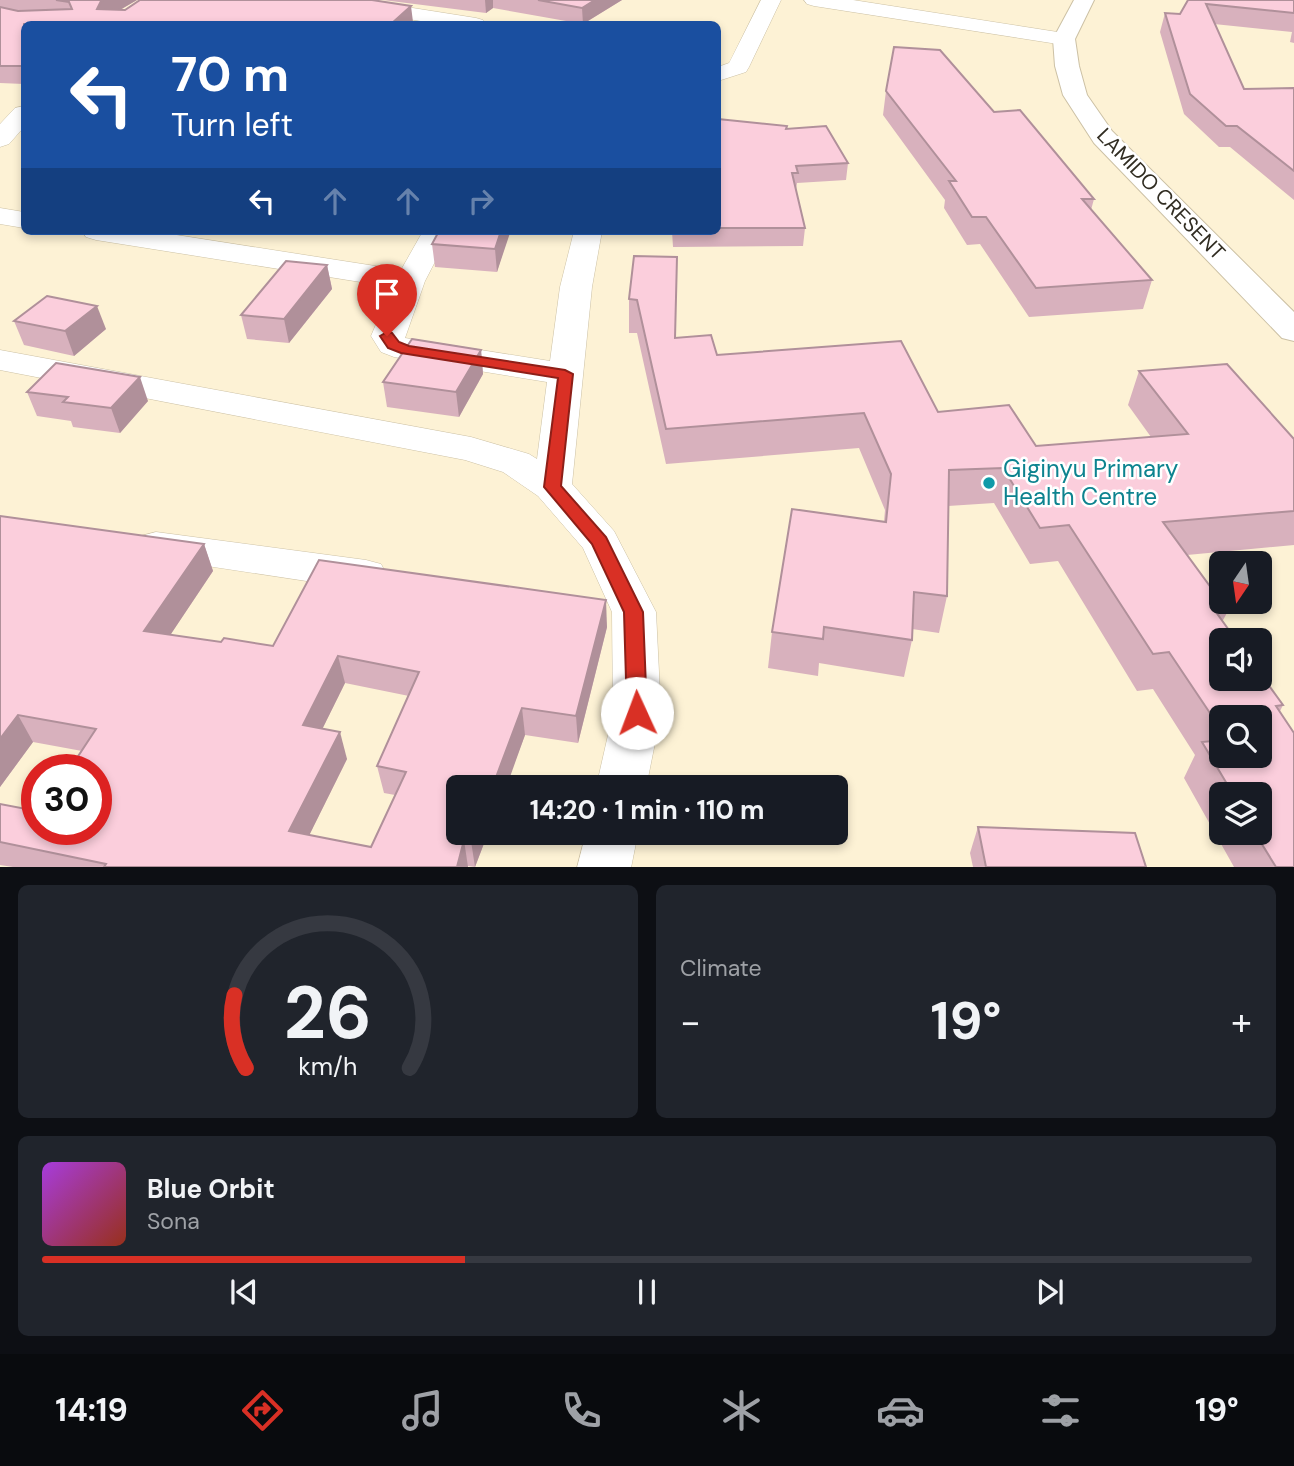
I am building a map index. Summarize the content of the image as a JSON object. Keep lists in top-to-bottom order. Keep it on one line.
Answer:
{"streets":{"street":["LAMIDO CRESENT"]},"places":["Giginyu Primary Health Centre"],"north":"bottom","page":{"turn":["70 m","Turn left"],"limit":"30","trip":"14:20 · 1 min · 110 m","tile":"Climate","heat":["−","19°","+"],"song":["Blue Orbit","Sona"],"tabs":["14:19","19°"],"gauge":["26","km/h"]}}
